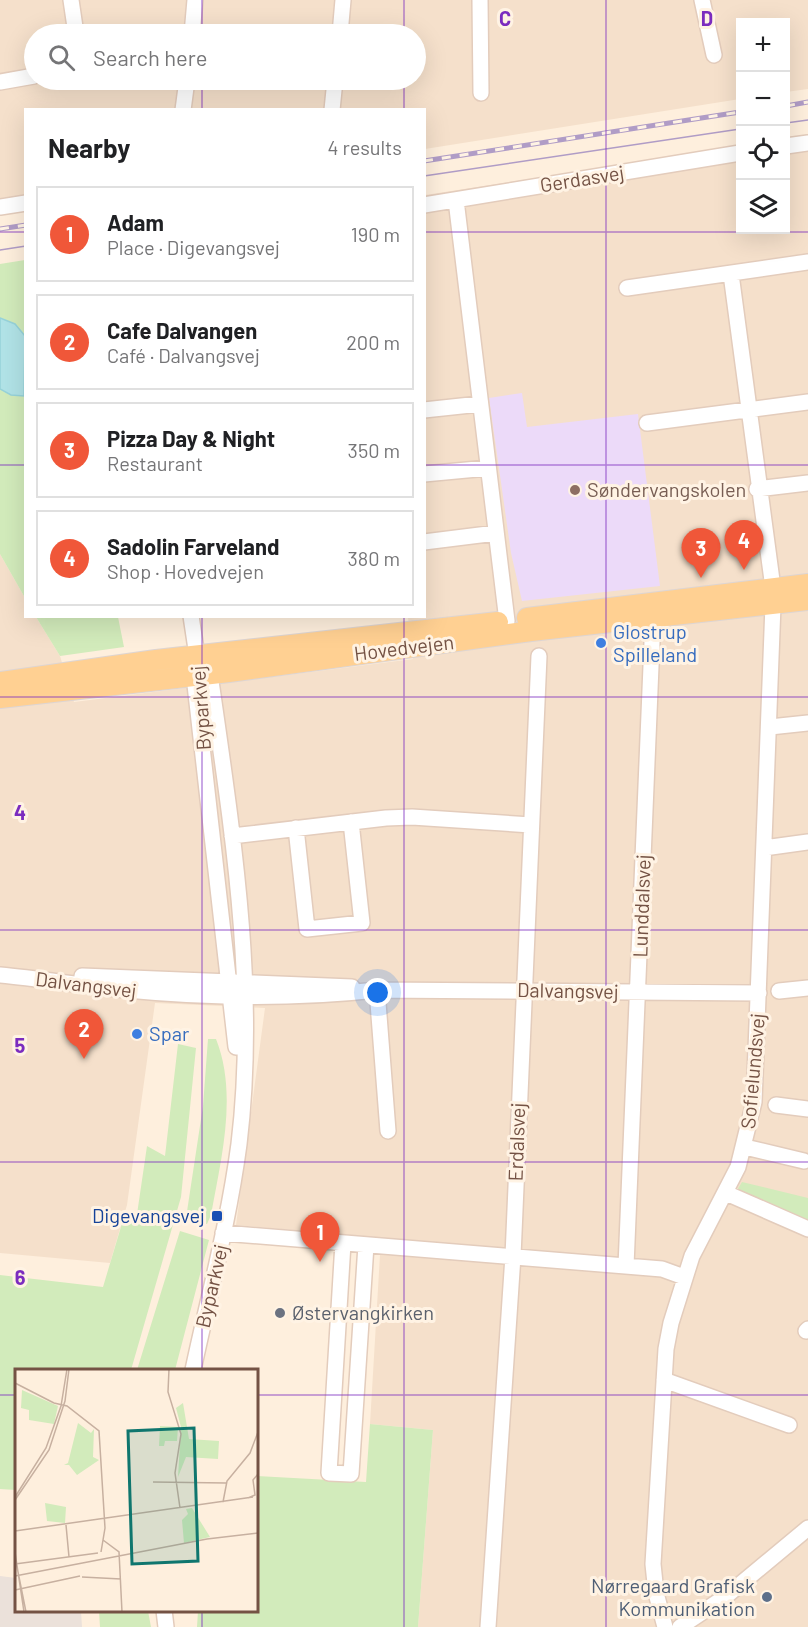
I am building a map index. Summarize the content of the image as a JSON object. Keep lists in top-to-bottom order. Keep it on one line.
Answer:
{"streets":{"main road":["Hovedvejen"],"street":["Gerdasvej","Byparkvej","Lunddalsvej","Dalvangsvej","Sofielundsvej","Erdalsvej"]},"crossings":[["Hovedvejen","Byparkvej"],["Hovedvejen","Lunddalsvej"],["Hovedvejen","Sofielundsvej"],["Byparkvej","Dalvangsvej"],["Lunddalsvej","Dalvangsvej"],["Dalvangsvej","Sofielundsvej"],["Dalvangsvej","Erdalsvej"]],"places":{"other":["Søndervangskolen","Glostrup Spilleland","Spar","Østervangkirken","Nørregaard Grafisk Kommunikation"],"transit":["Digevangsvej"]},"page":{"map_buttons":["+","−"],"search":"Search here","heading":["Nearby","4 results"],"list":[{"mark":"1","name":"Adam","note":"Place · Digevangsvej","value":"190 m"},{"mark":"2","name":"Cafe Dalvangen","note":"Café · Dalvangsvej","value":"200 m"},{"mark":"3","name":"Pizza Day & Night","note":"Restaurant","value":"350 m"},{"mark":"4","name":"Sadolin Farveland","note":"Shop · Hovedvejen","value":"380 m"}],"pins":["4","3","2","1"]},"grid":{"columns":["C","D"],"rows":["4","5","6"]}}
